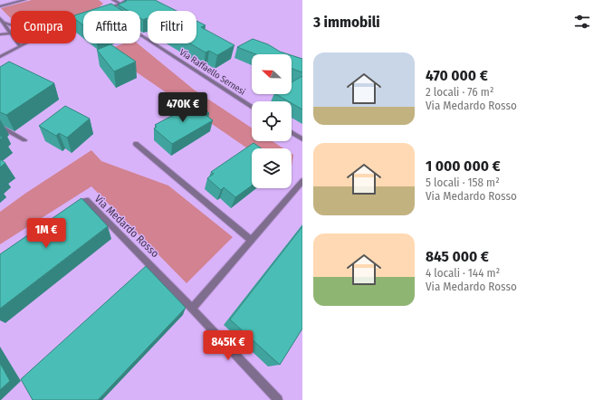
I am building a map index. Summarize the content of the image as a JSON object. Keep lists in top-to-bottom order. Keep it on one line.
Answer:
{"streets":{"street":["Via Raffaello Sernesi","Via Medardo Rosso"]},"north":"left","page":{"heading":"3 immobili","chip":["Compra","Affitta","Filtri"],"list":[{"name":"470 000 €","note":"2 locali · 76 m² · Via Medardo Rosso"},{"name":"1 000 000 €","note":"5 locali · 158 m² · Via Medardo Rosso"},{"name":"845 000 €","note":"4 locali · 144 m² · Via Medardo Rosso"}],"price":["470K €","1M €","845K €"]}}
